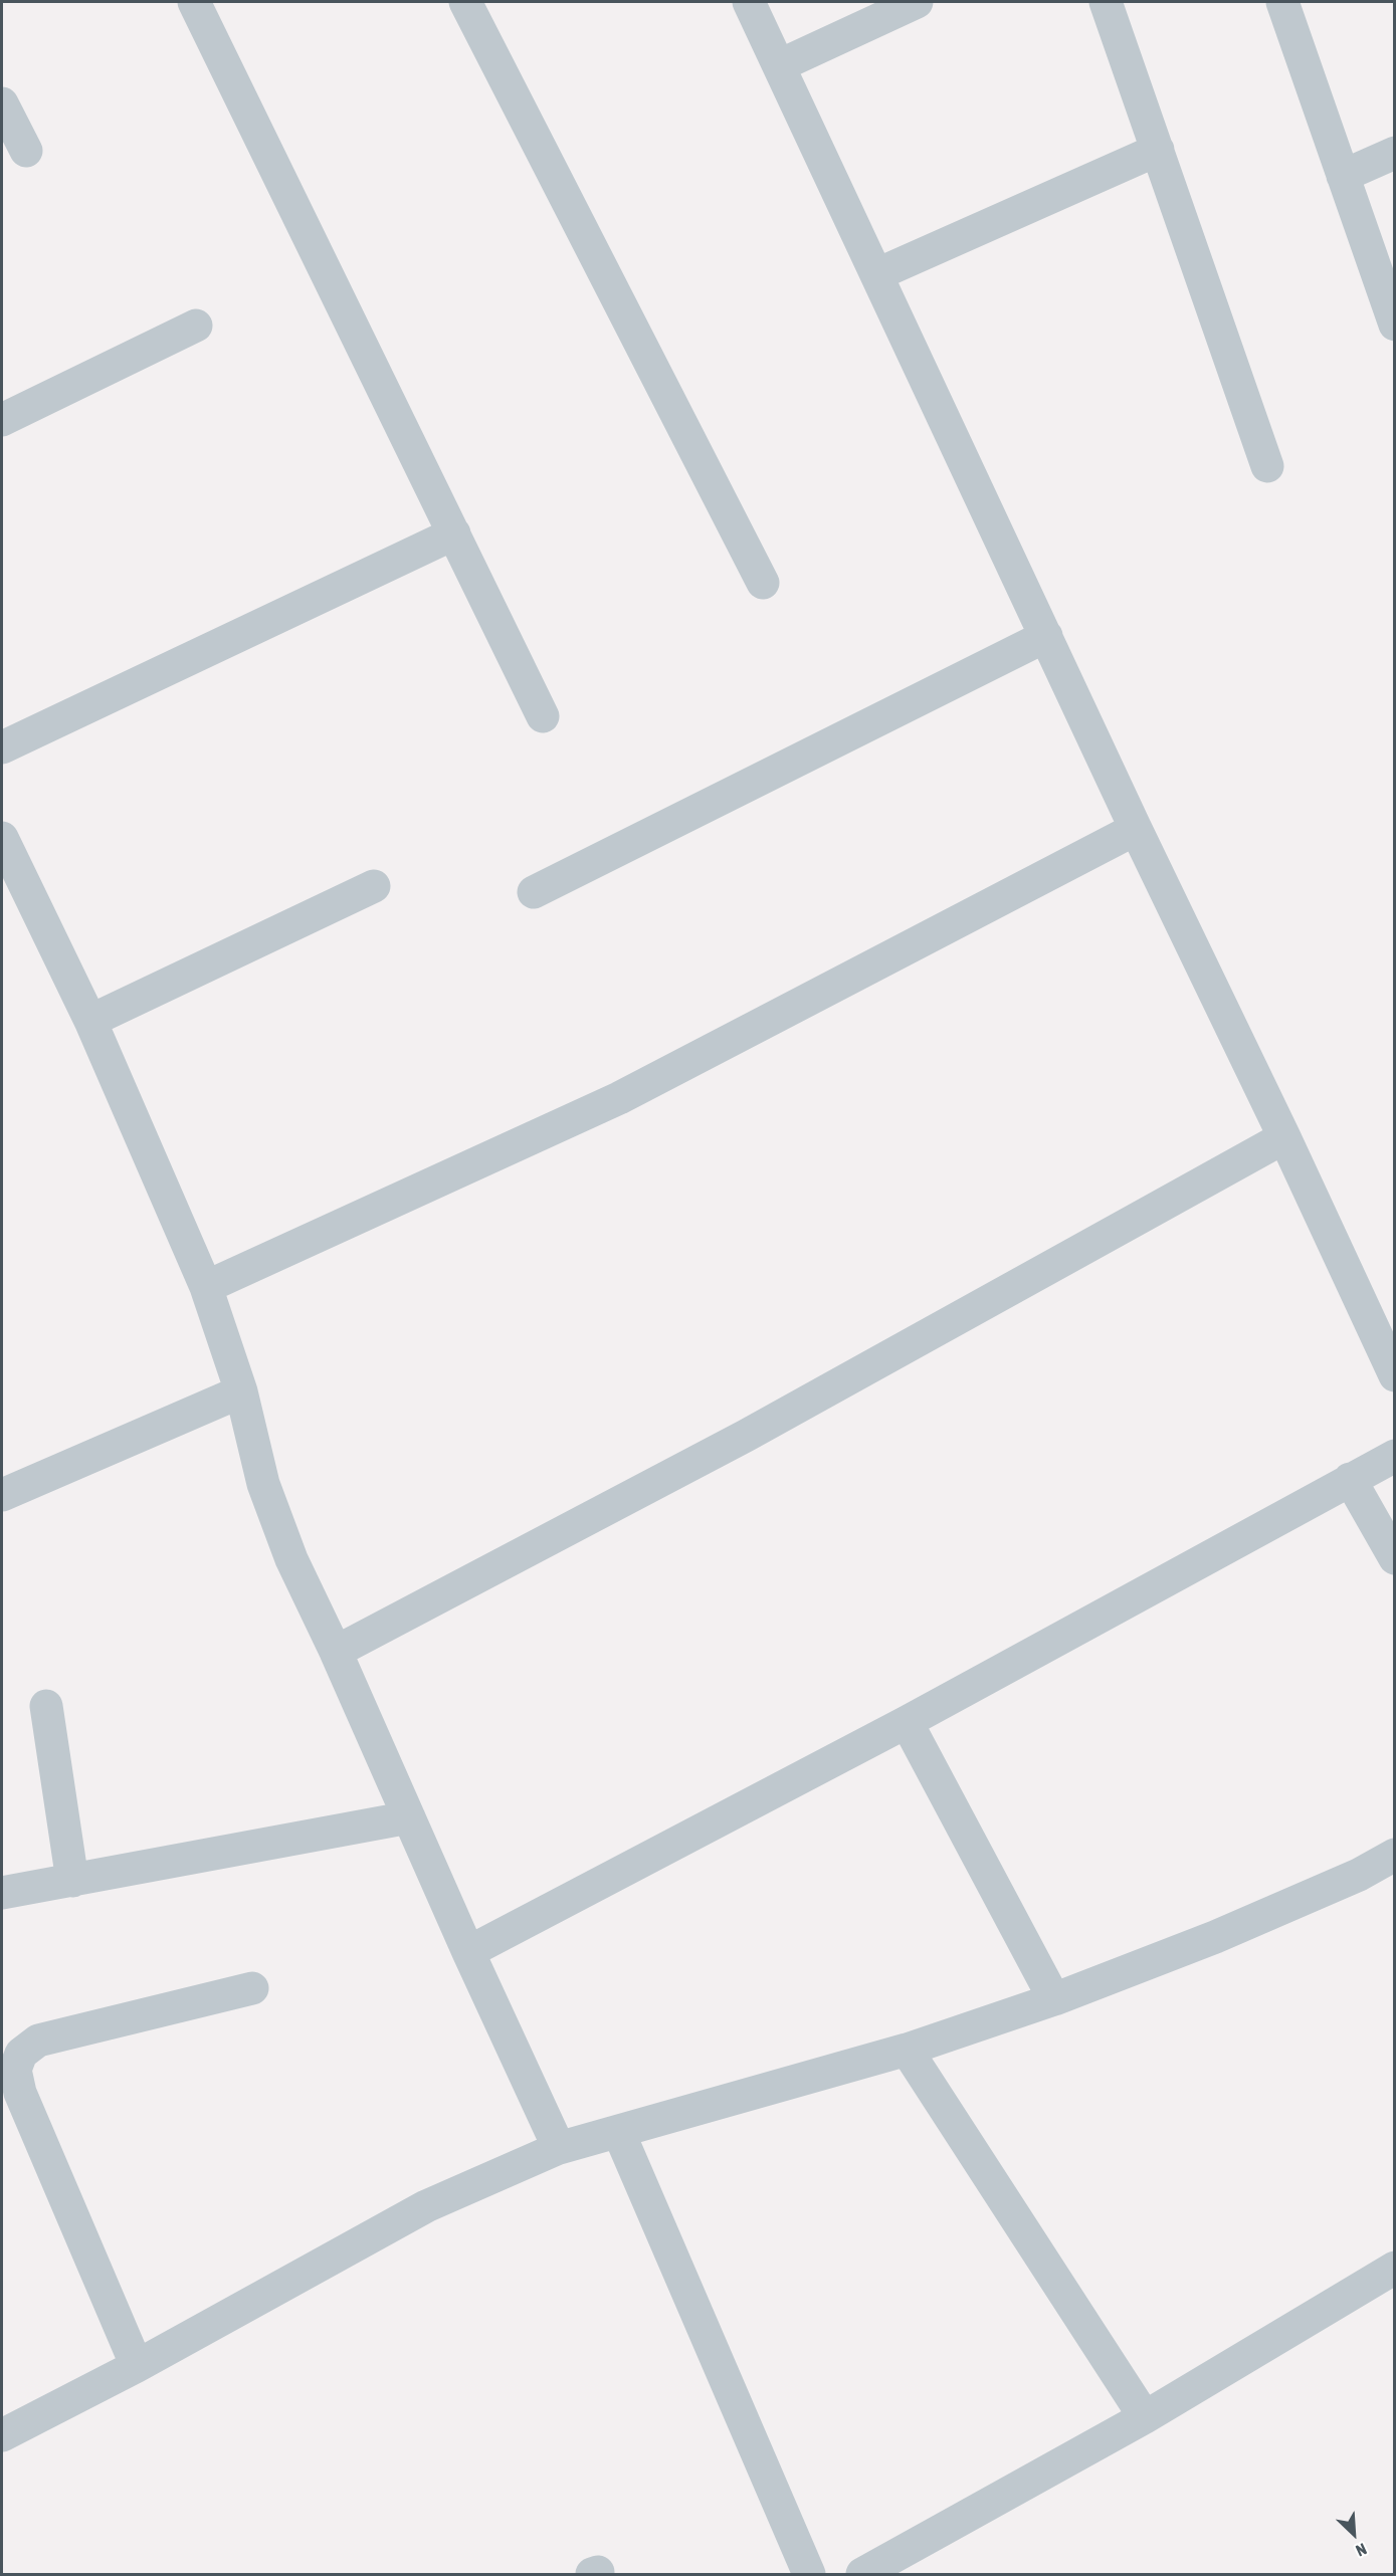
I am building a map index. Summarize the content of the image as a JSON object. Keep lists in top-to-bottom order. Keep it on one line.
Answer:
{"north":"bottom right"}
